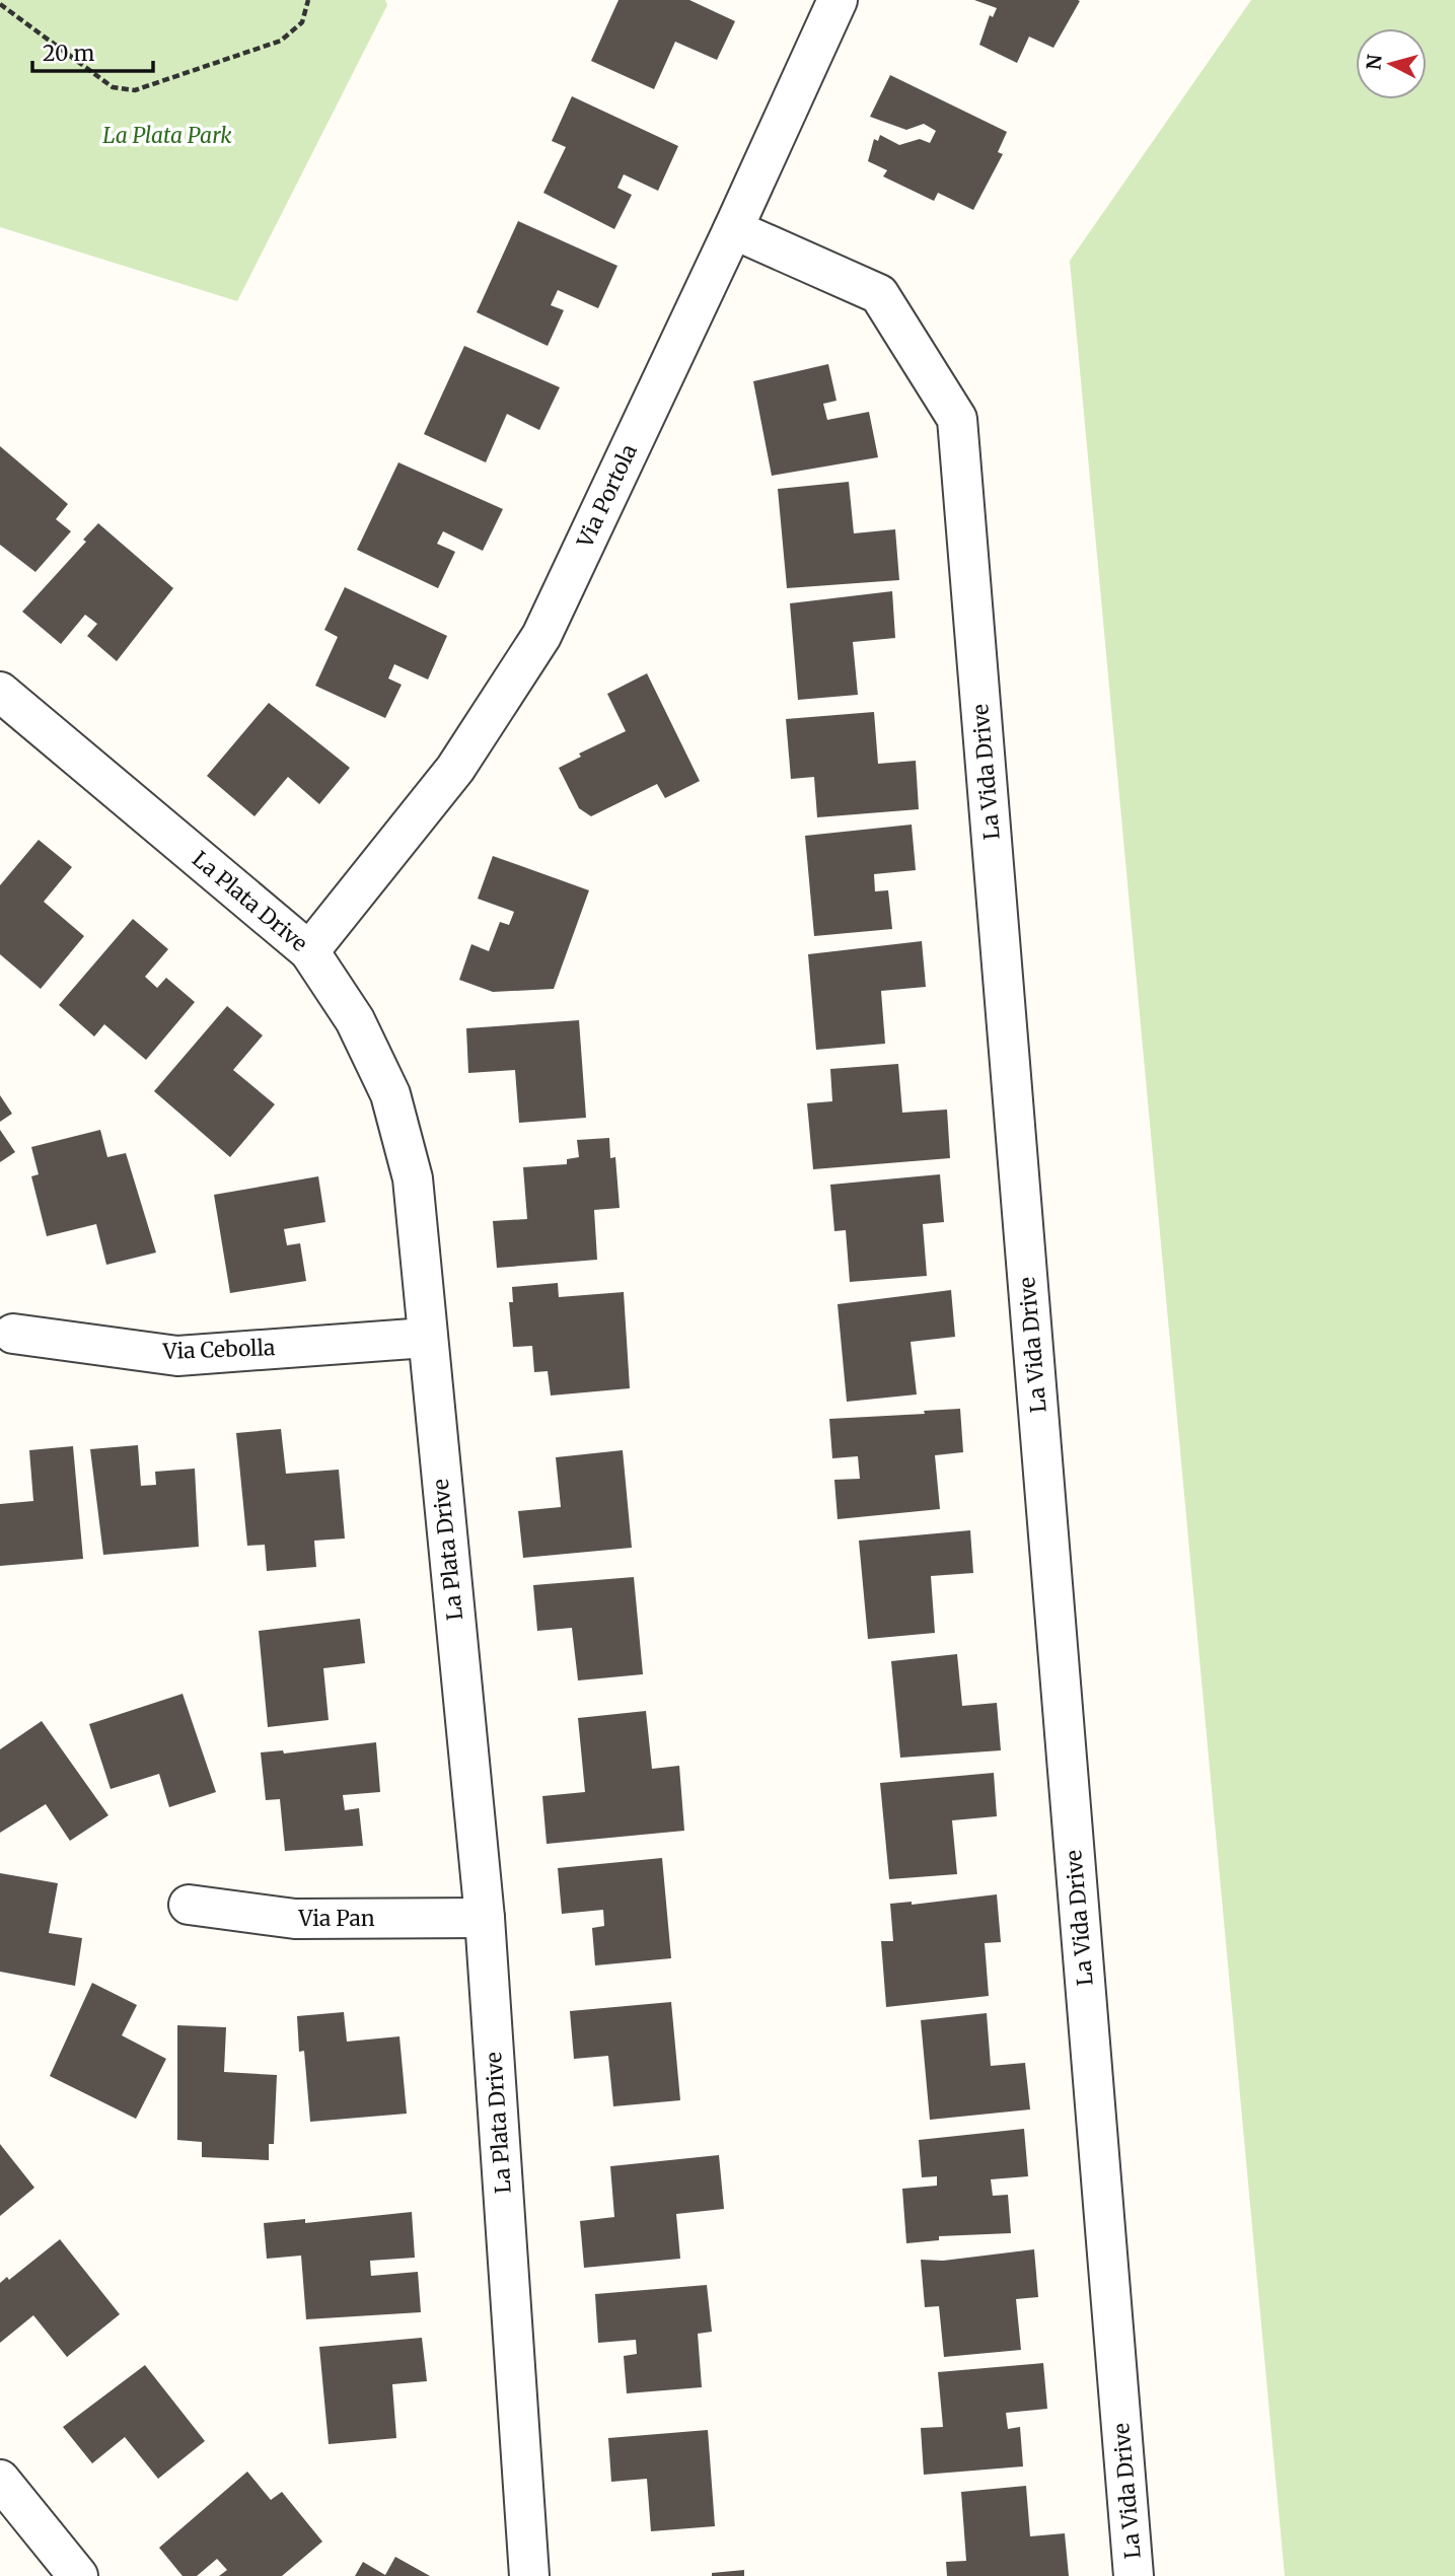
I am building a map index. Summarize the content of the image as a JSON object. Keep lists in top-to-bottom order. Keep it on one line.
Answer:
{"streets":{"street":["Via Portola","La Vida Drive","La Plata Drive","Via Cebolla","Via Pan"]},"crossings":[["Via Portola","La Vida Drive"],["Via Portola","La Plata Drive"],["La Plata Drive","Via Cebolla"],["La Plata Drive","Via Pan"]],"parks":["La Plata Park"],"scale_bar":"20 m","north":"left"}
